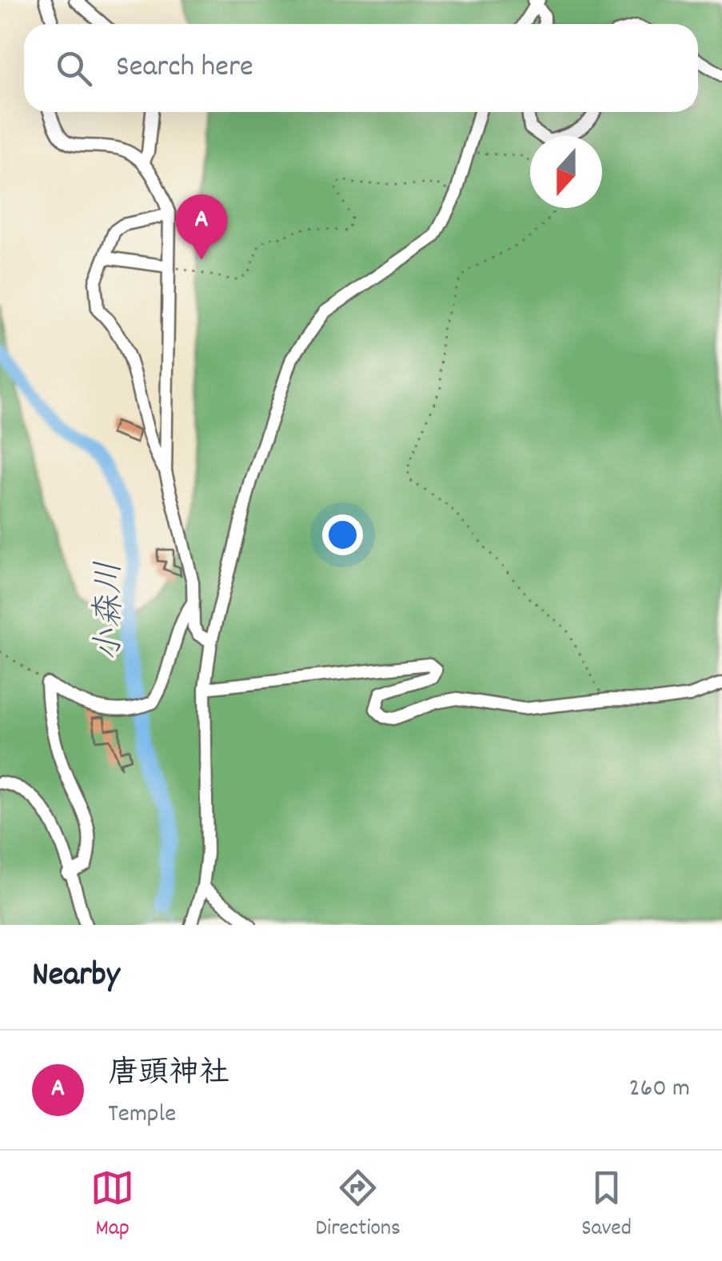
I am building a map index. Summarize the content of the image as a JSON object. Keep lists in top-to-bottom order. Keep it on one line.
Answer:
{"water":["小森川"],"north":"bottom","page":{"search":"Search here","pins":"A","heading":"Nearby","list":[{"mark":"A","name":"唐頭神社","note":"Temple","value":"260 m"}],"nav":["Map","Directions","Saved"]}}
